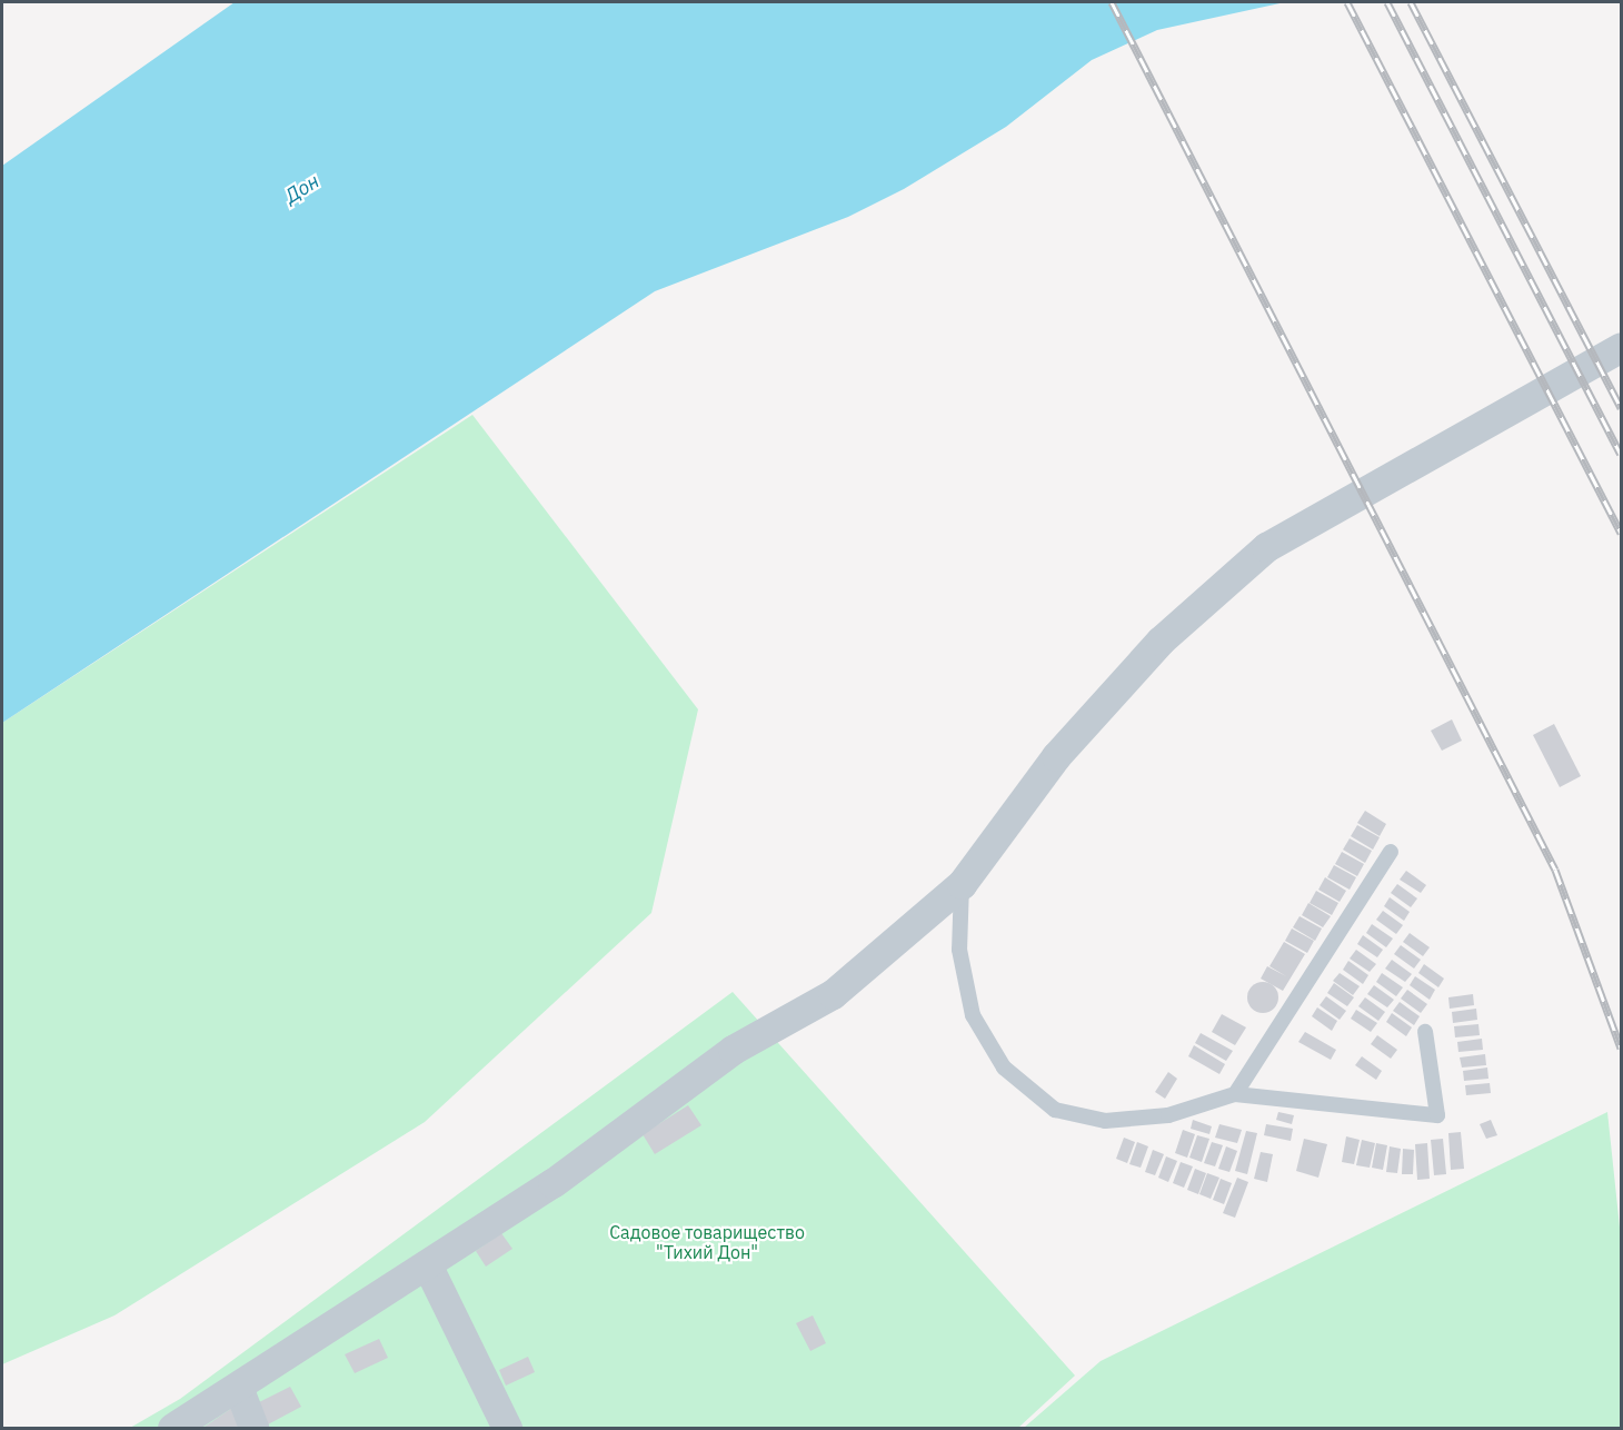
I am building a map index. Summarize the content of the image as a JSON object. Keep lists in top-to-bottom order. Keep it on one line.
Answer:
{"water":["Дон"],"parks":["Садовое товарищество \"Тихий Дон\""]}
